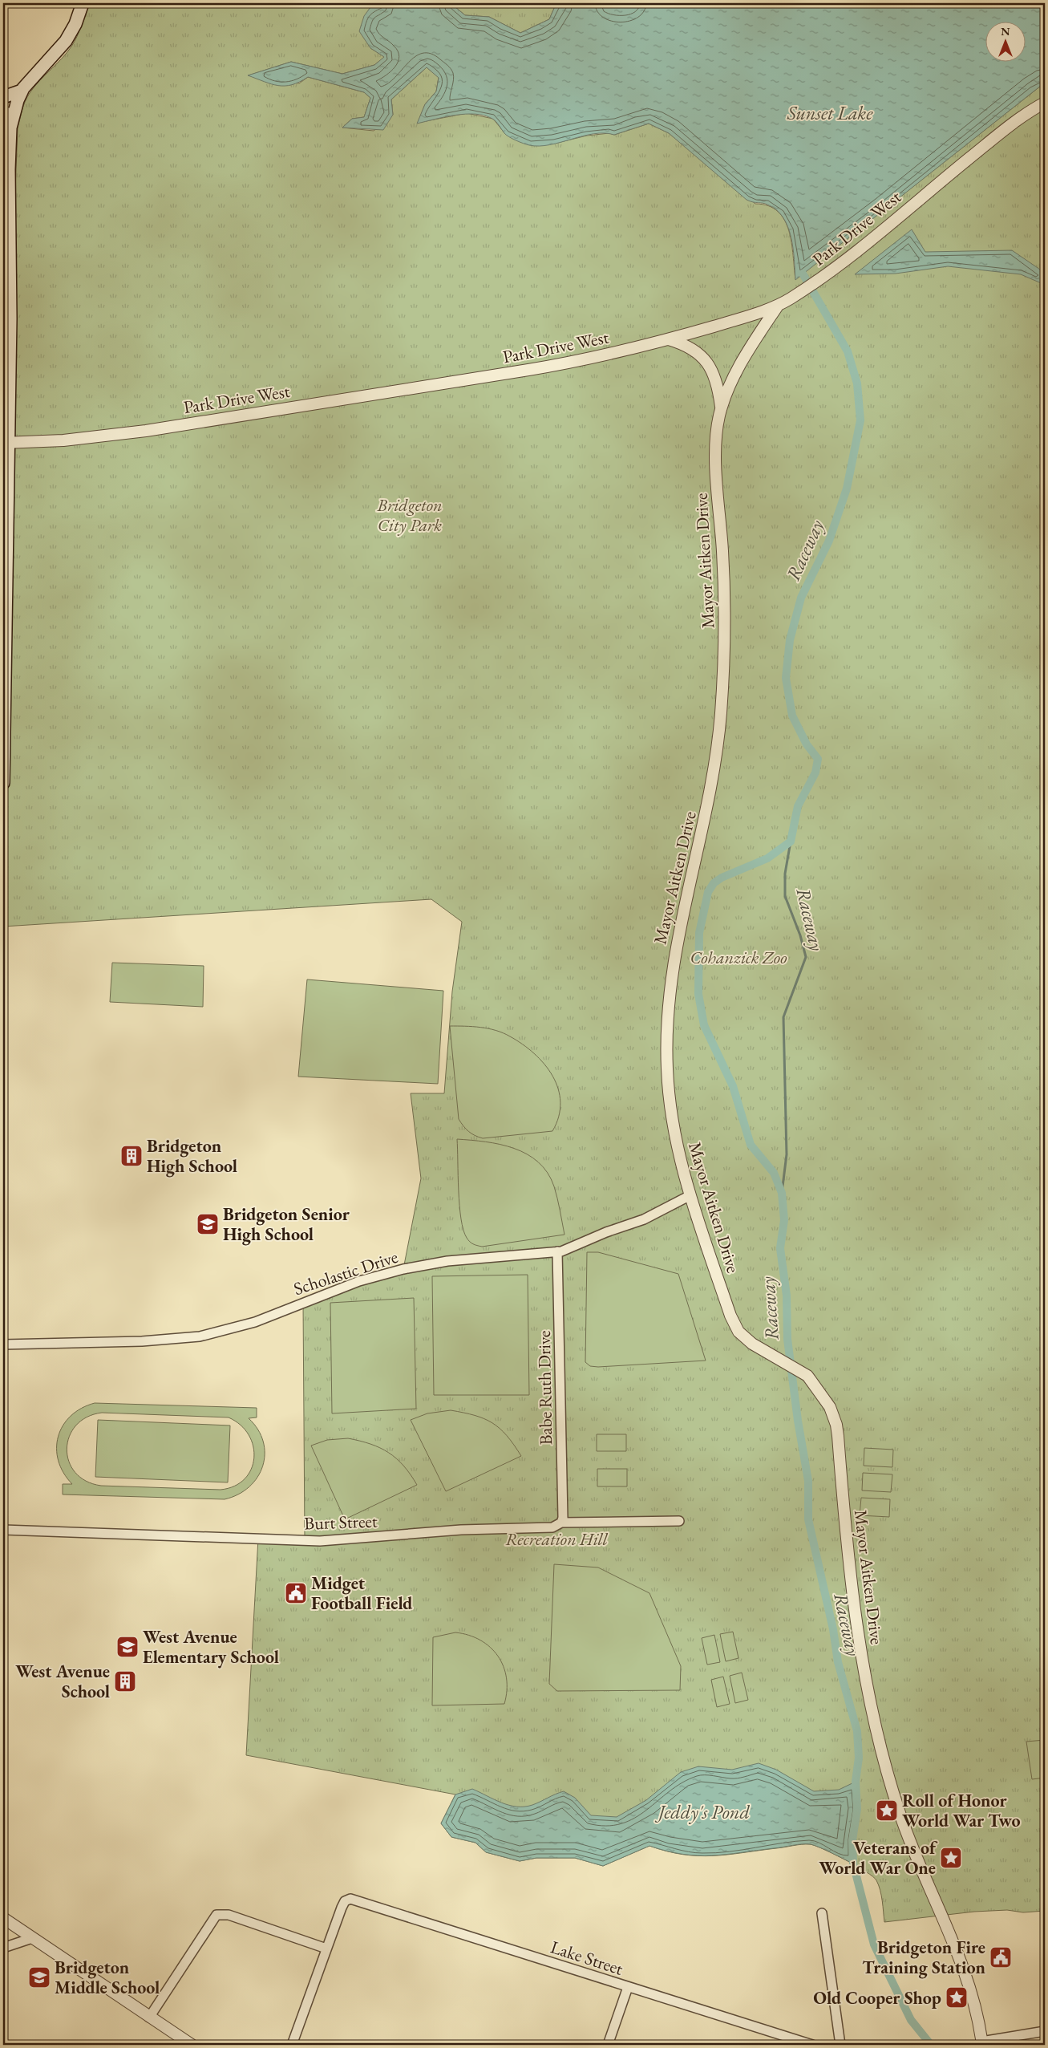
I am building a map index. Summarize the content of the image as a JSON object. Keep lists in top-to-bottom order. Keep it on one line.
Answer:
{"streets":{"street":["Park Drive West","Mayor Aitken Drive","Scholastic Drive","Babe Ruth Drive","Burt Street","Lake Street"]},"crossings":[["Park Drive West","Mayor Aitken Drive"],["Mayor Aitken Drive","Scholastic Drive"],["Scholastic Drive","Babe Ruth Drive"],["Babe Ruth Drive","Burt Street"]],"water":["Sunset Lake","Raceway","Jeddy's Pond"],"parks":["Bridgeton City Park","Cohanzick Zoo","Recreation Hill"],"places":{"building":["Bridgeton High School","West Avenue School"],"school or university":["Bridgeton Senior High School","West Avenue Elementary School","Bridgeton Middle School"],"public building":["Midget Football Field","Bridgeton Fire Training Station"],"place":["Roll of Honor World War Two","Veterans of World War One","Old Cooper Shop"]},"north":"top"}
